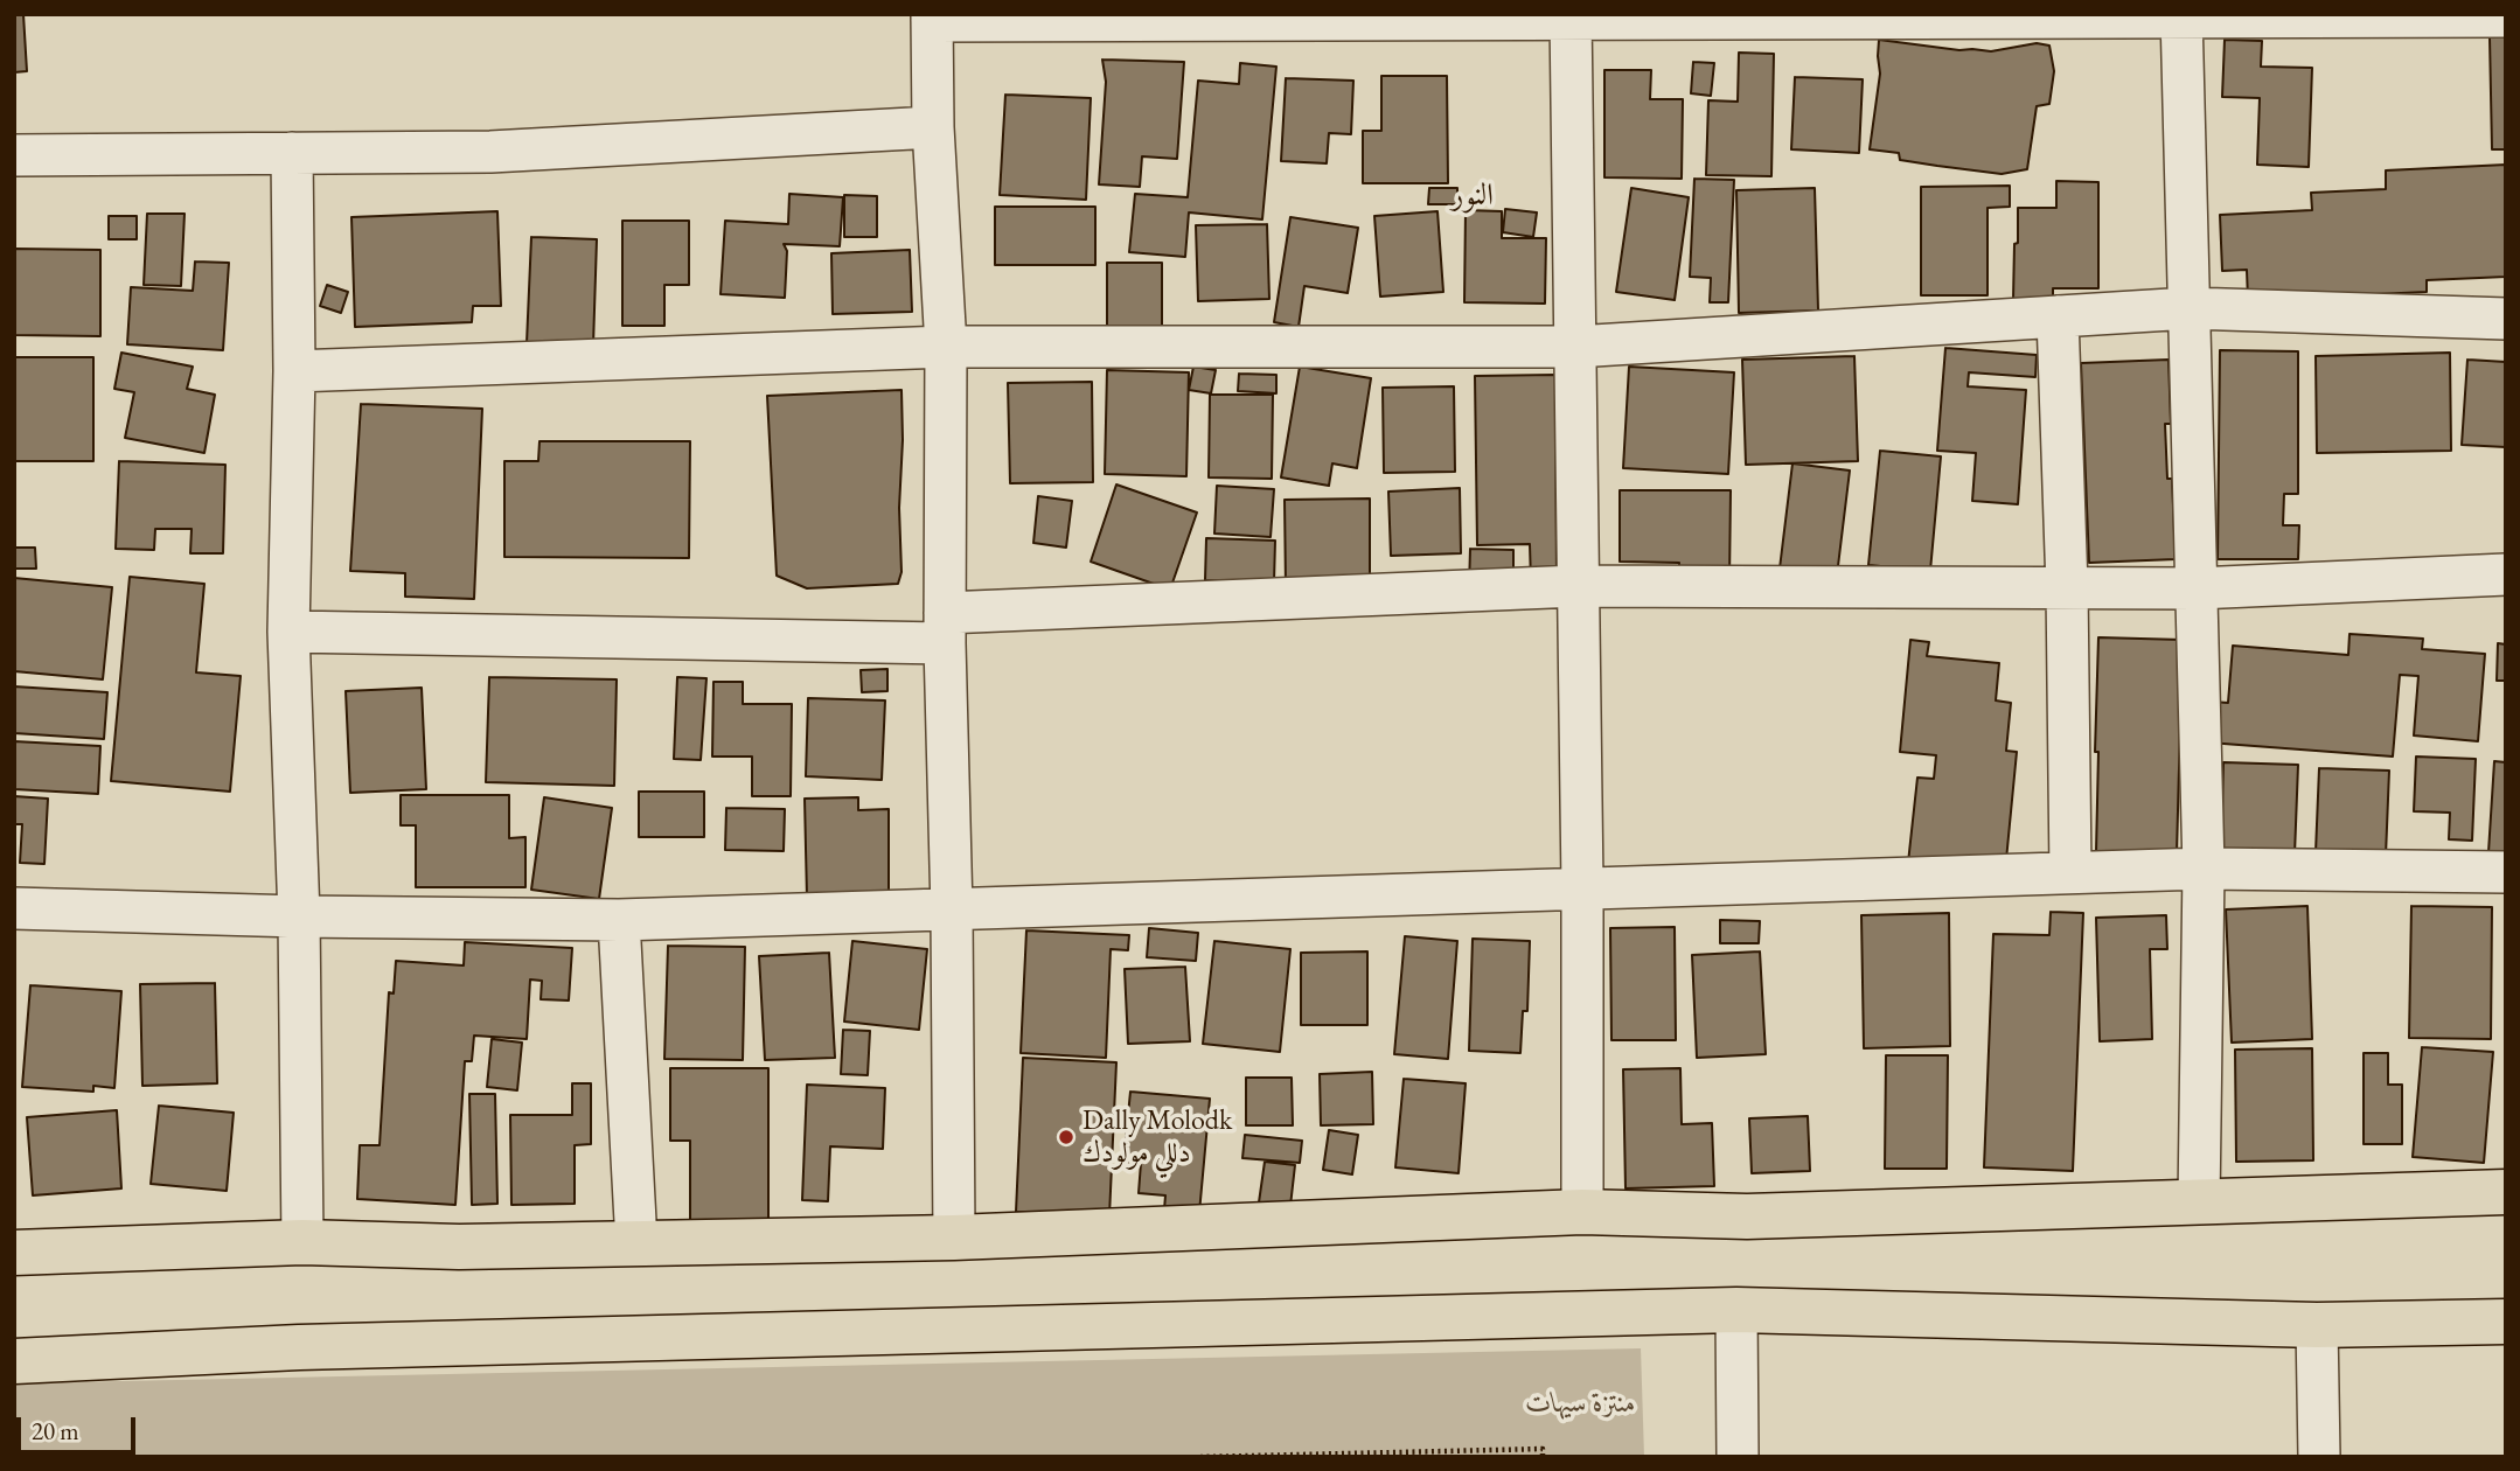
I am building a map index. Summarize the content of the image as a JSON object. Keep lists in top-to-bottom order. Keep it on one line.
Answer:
{"districts":["النور"],"parks":["منتزة سيهات"],"places":["Dally Molodk دللي مولودك"],"scale_bar":"20 m"}
